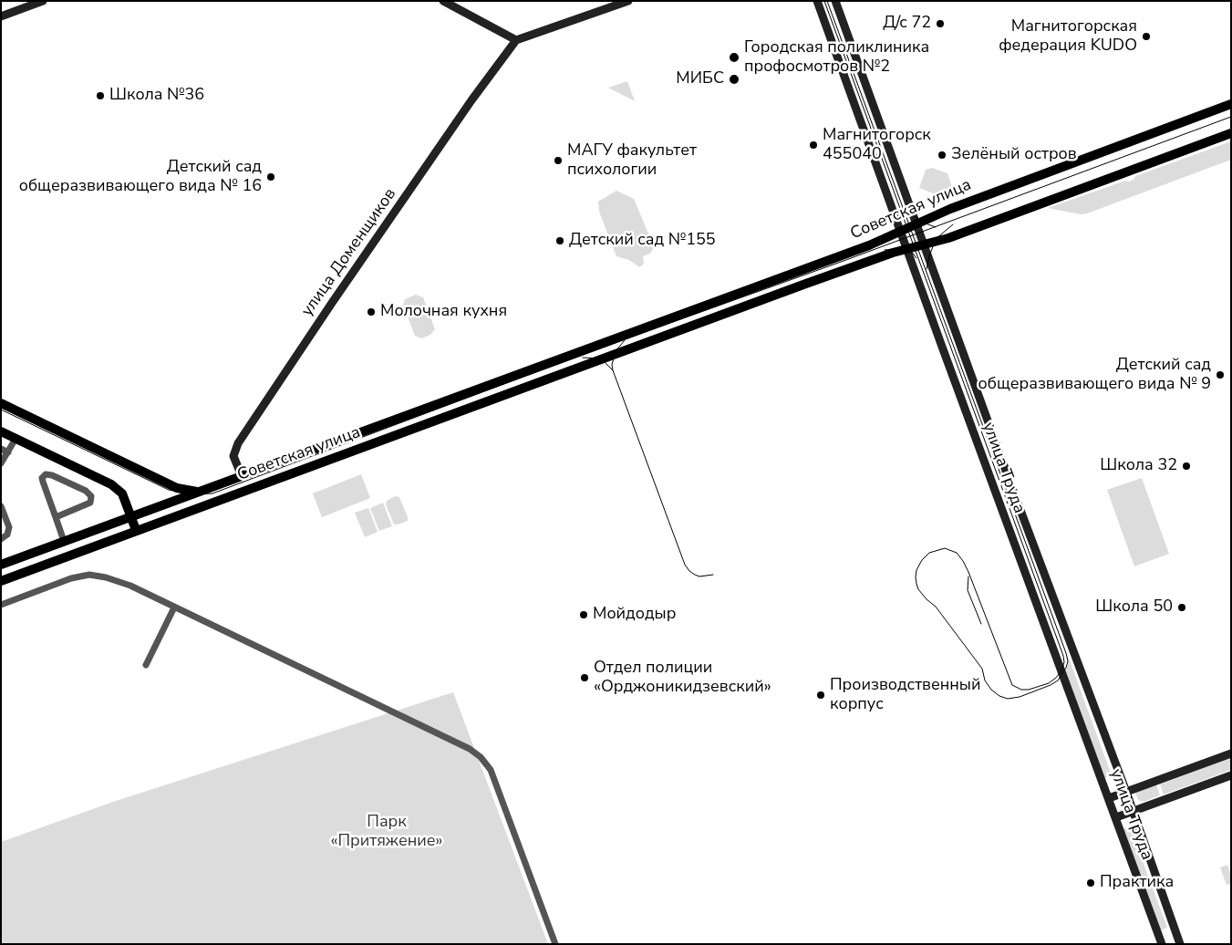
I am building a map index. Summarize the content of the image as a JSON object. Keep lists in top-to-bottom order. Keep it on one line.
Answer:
{"streets":{"main road":["Советская улица","улица Доменщиков","улица Труда"]},"crossings":[["Советская улица","улица Доменщиков"],["Советская улица","улица Труда"]],"parks":["Парк «Притяжение»"],"places":["Д/с 72","Магнитогорская федерация KUDO","Городская поликлиника профосмотров №2","МИБС","Школа №36","Магнитогорск 455040","Зелёный остров","МАГУ факультет психологии","Детский сад общеразвивающего вида № 16","Детский сад №155","Молочная кухня","Детский сад общеразвивающего вида № 9","Школа 32","Школа 50","Мойдодыр","Отдел полиции «Орджоникидзевский»","Производственный корпус","Практика"]}
